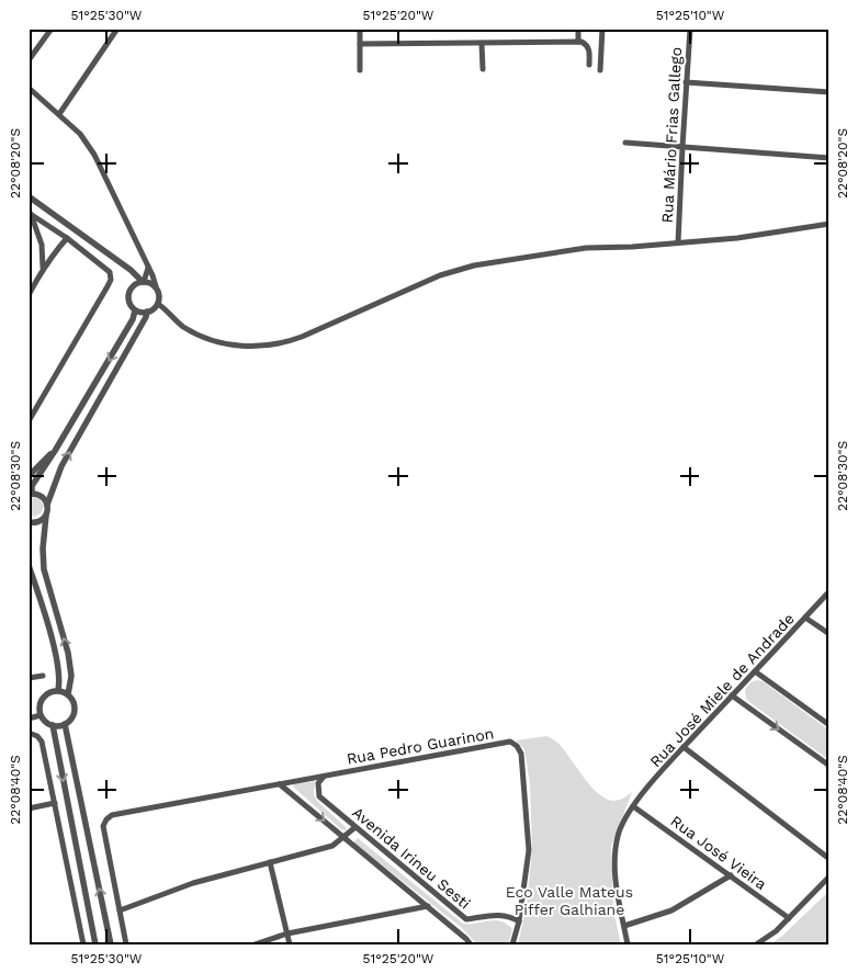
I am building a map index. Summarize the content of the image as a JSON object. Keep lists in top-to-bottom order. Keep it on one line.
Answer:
{"streets":{"street":["Rua Mário Frias Gallego","Rua José Miele de Andrade","Rua Pedro Guarinon","Rua José Vieira","Avenida Irineu Sesti"]},"crossings":[["Rua José Miele de Andrade","Rua José Vieira"],["Rua Pedro Guarinon","Avenida Irineu Sesti"]],"parks":["Eco Valle Mateus Piffer Galhiane"],"coordinates":["51°25'30\"W","51°25'20\"W","51°25'10\"W","22°08'20\"S","22°08'30\"S","22°08'40\"S"]}
